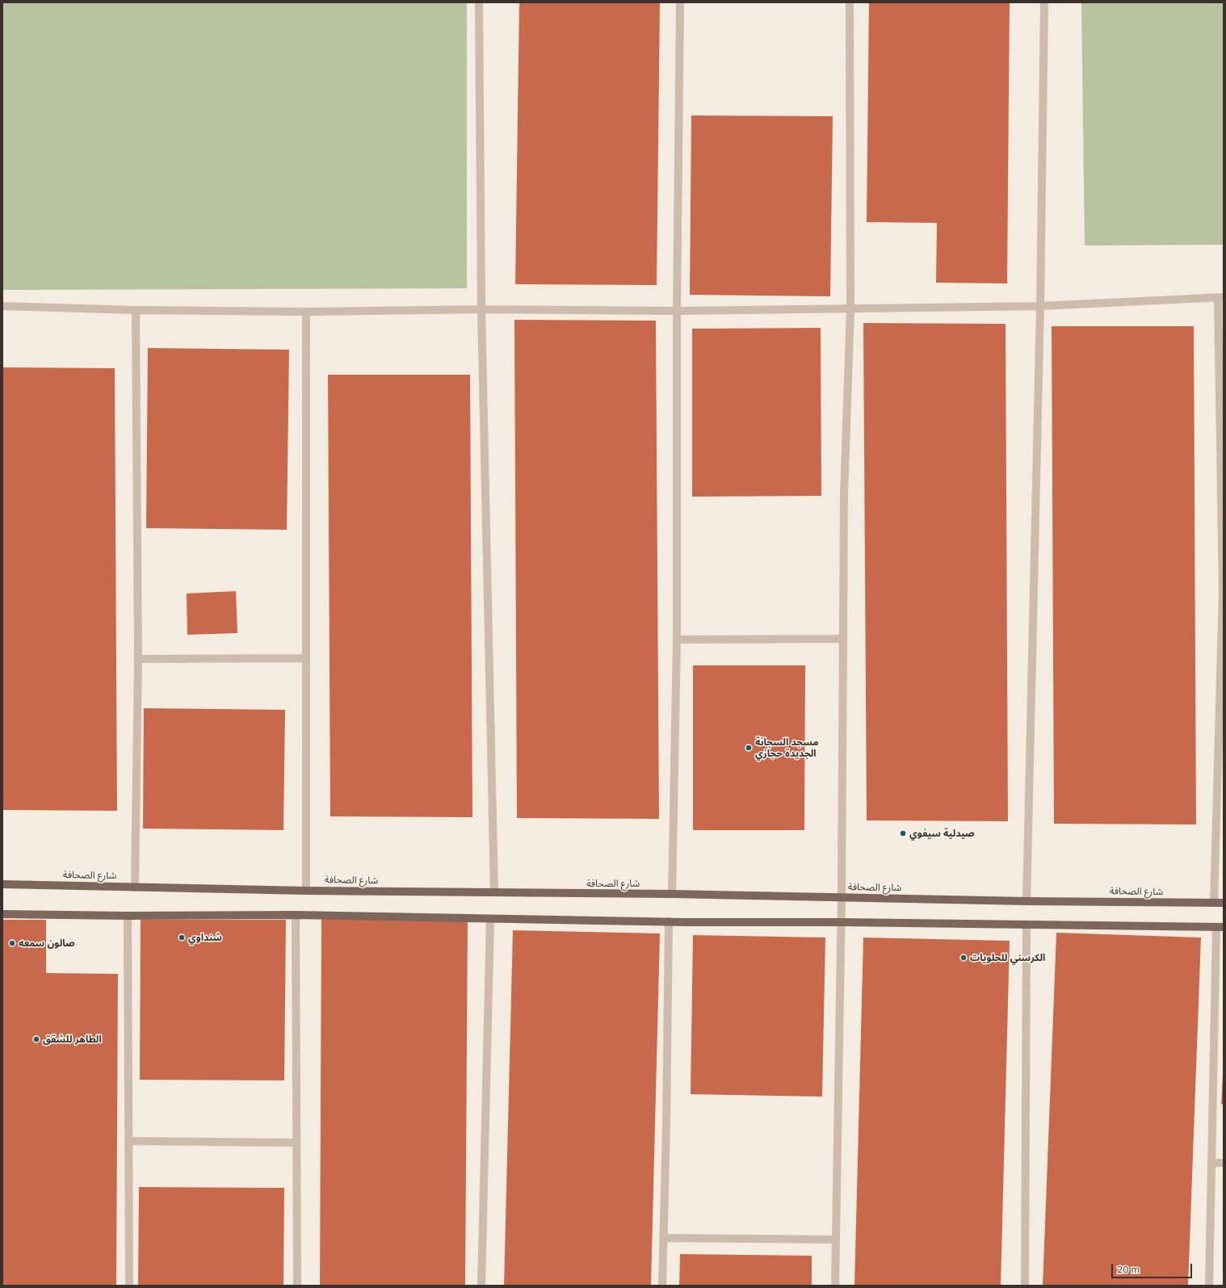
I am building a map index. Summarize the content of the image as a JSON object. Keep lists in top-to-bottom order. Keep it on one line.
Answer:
{"streets":{"main road":["شارع الصحافة"]},"places":["مسجد السجانة الجديدة حجازي","صيدلية سيفوي","شنداوي","صالون سمعه","الكرسني للحلويات","الطاهر للشقق"],"scale_bar":"20 m"}
